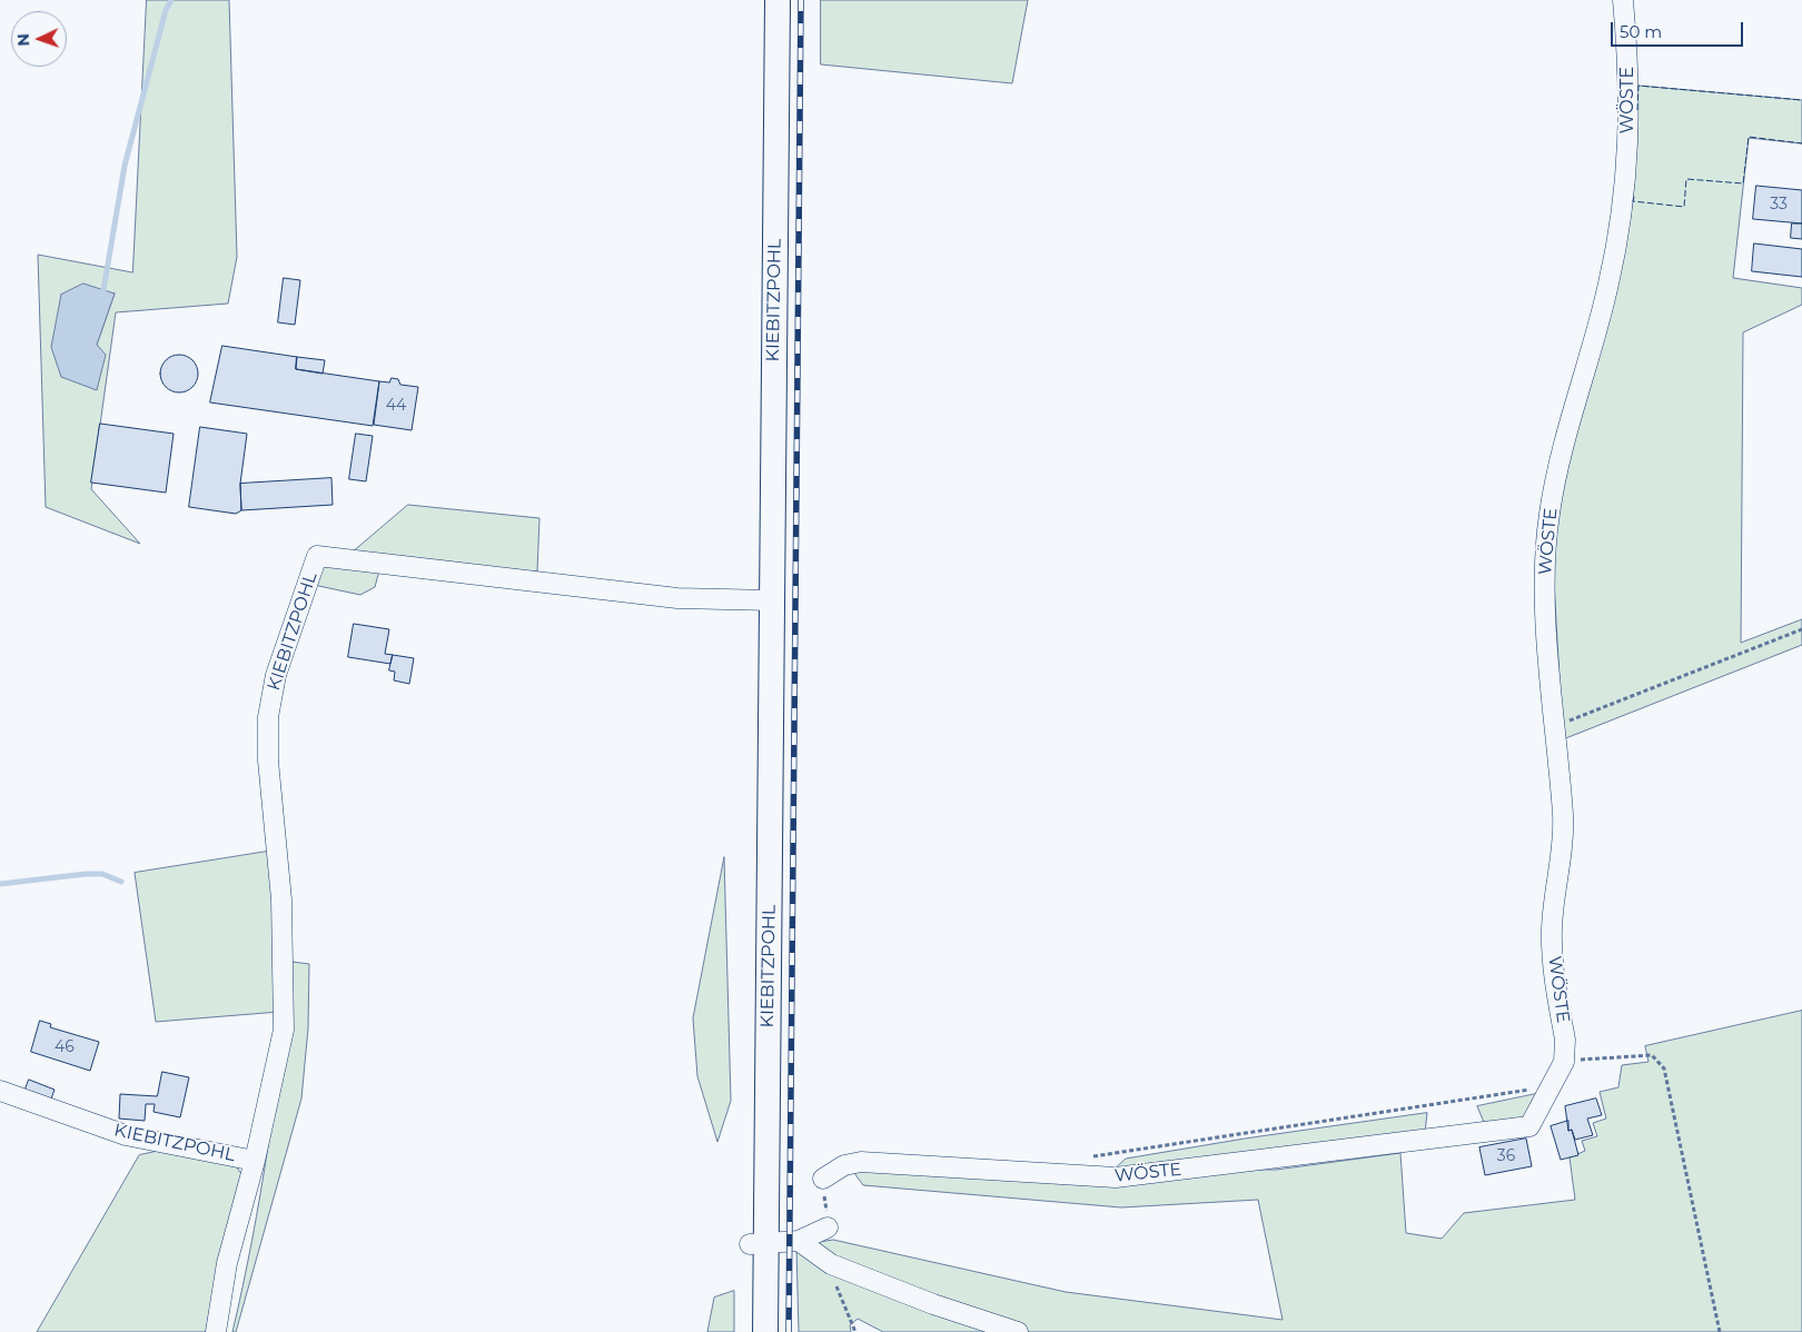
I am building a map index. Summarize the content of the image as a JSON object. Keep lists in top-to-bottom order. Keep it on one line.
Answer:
{"streets":{"main road":["KIEBITZPOHL"],"street":["WÖSTE"]},"house_numbers":["33","44","46","36"],"scale_bar":"50 m","north":"left"}
